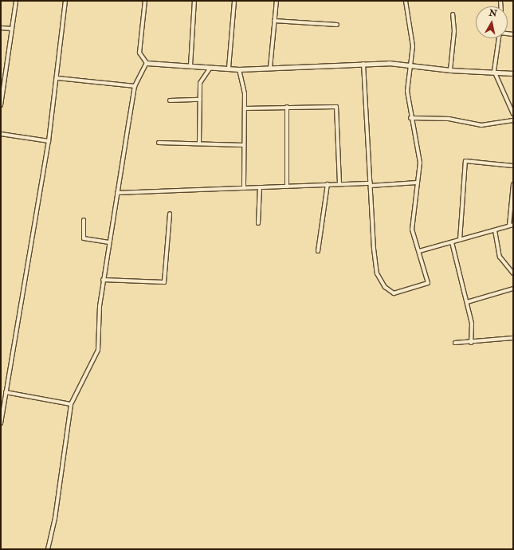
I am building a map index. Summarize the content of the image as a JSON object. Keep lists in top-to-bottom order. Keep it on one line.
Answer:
{"north":"top"}
